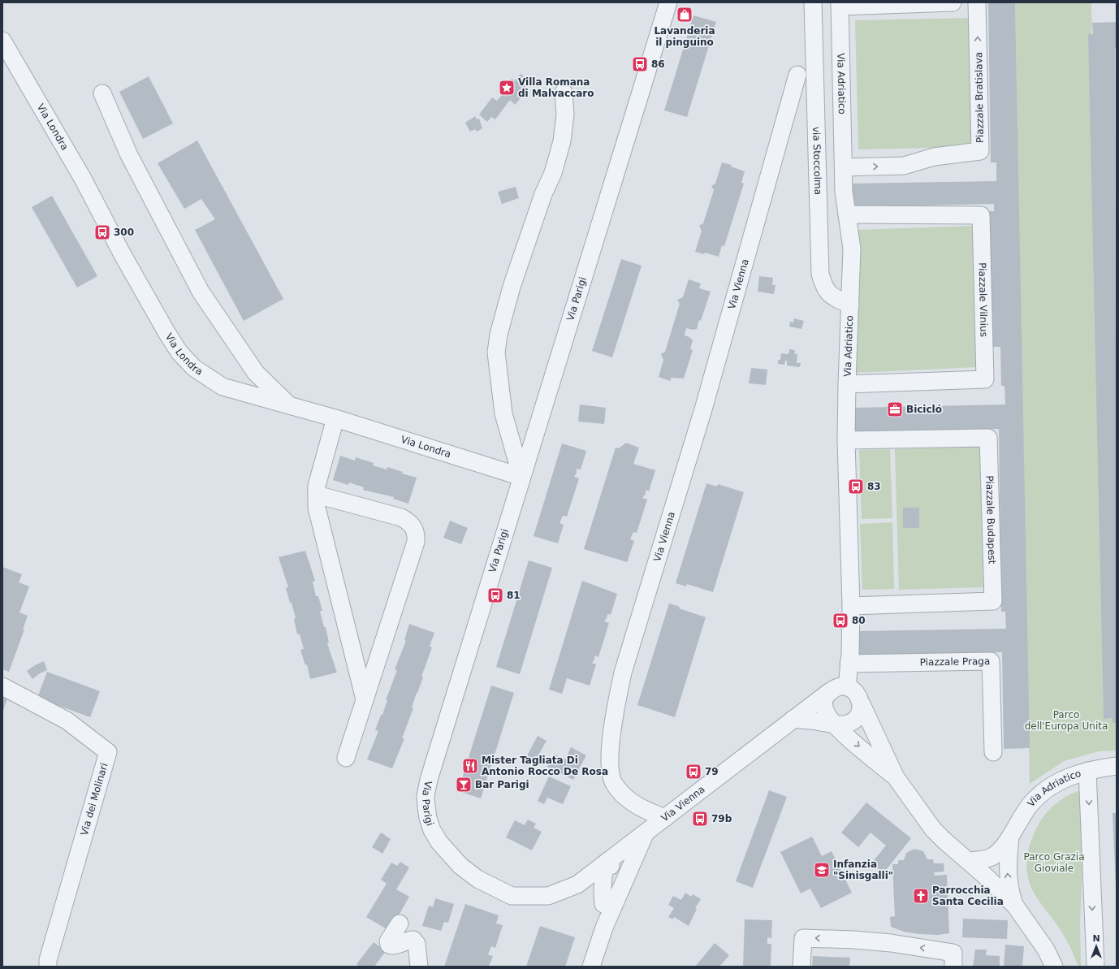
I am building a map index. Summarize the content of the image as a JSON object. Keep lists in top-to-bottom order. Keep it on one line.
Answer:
{"streets":{"street":["Via Adriatico","Piazzale Bratislava","Via Londra","via Stoccolma","Via Vienna","Via Parigi","Piazzale Vilnius","Piazzale Budapest","Piazzale Praga","Via dei Molinari"]},"crossings":[["Via Adriatico","Piazzale Bratislava"],["Via Adriatico","via Stoccolma"],["Via Adriatico","Via Vienna"],["Via Adriatico","Piazzale Vilnius"],["Via Adriatico","Piazzale Budapest"],["Via Adriatico","Piazzale Praga"],["Via Londra","Via Parigi"],["Via Vienna","Via Parigi"]],"parks":["Parco dell'Europa Unita","Parco Grazia Gioviale"],"places":{"shop":["Lavanderia il pinguino"],"bus stop":["86","300","83","81","80","79","79b"],"place":["Villa Romana di Malvaccaro"],"office":["Bicicló"],"restaurant":["Mister Tagliata Di Antonio Rocco De Rosa"],"bar":["Bar Parigi"],"school or university":["Infanzia \"Sinisgalli\""],"church":["Parrocchia Santa Cecilia"]},"north":"top"}
